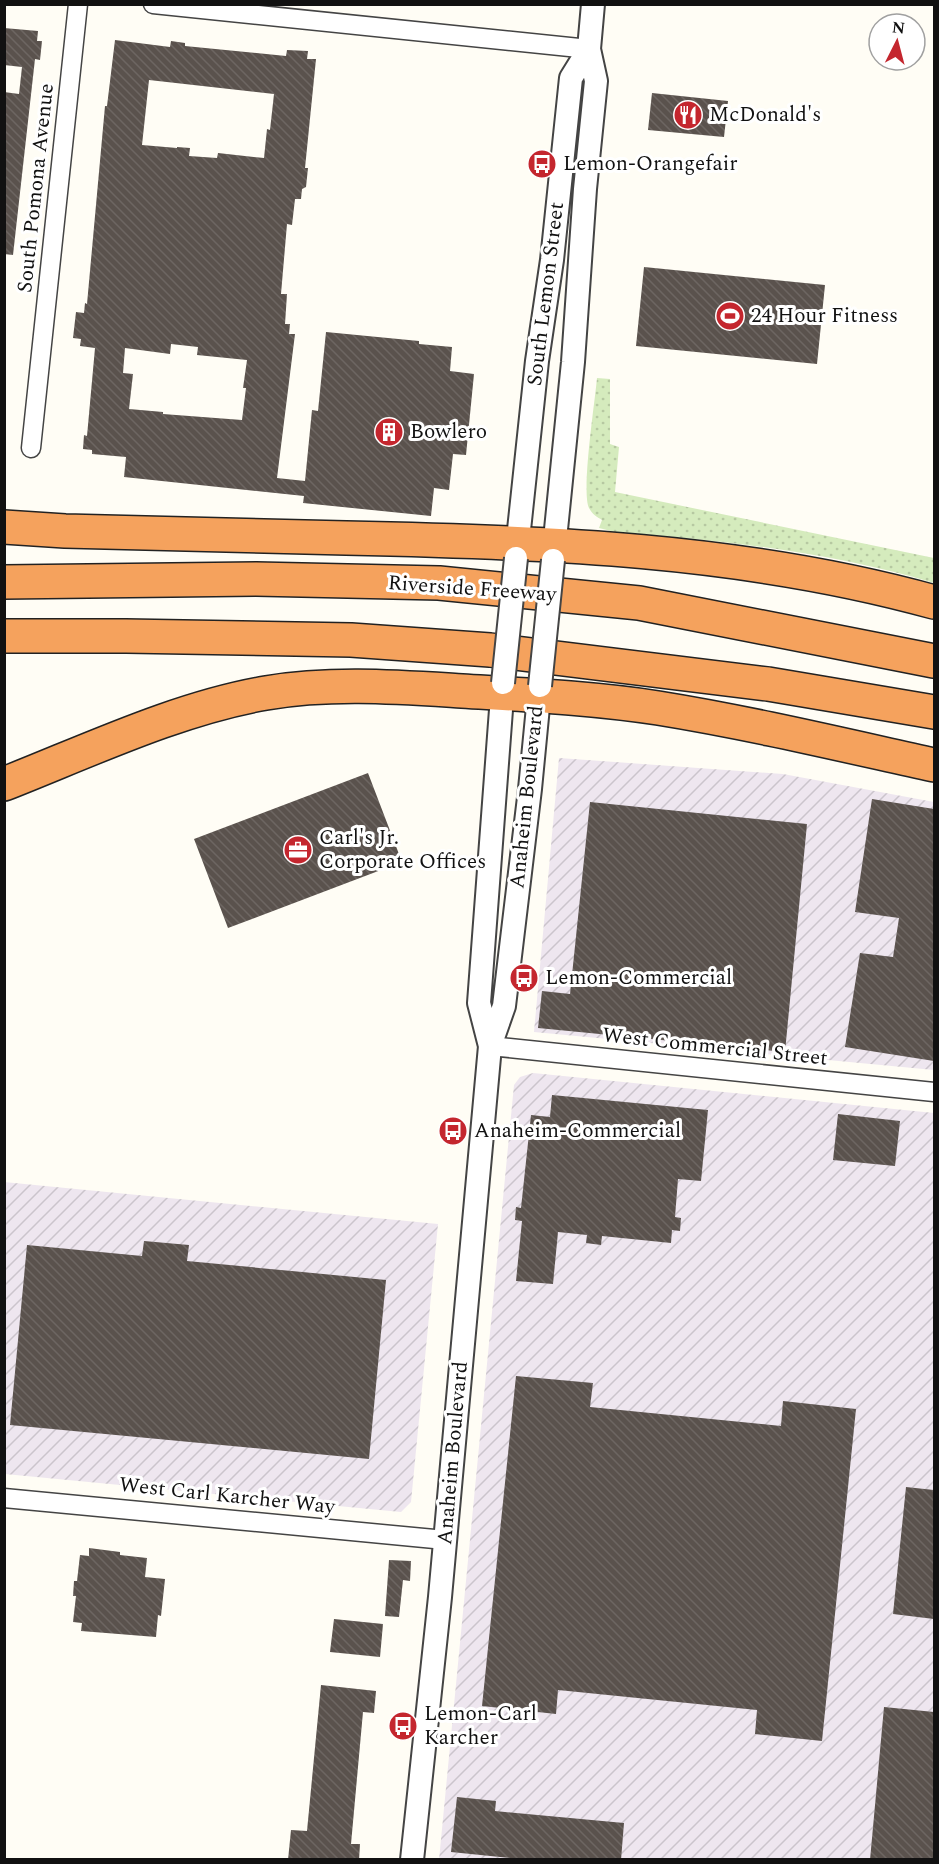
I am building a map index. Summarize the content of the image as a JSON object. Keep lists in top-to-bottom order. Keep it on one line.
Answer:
{"streets":{"highway":["Riverside Freeway"],"street":["South Pomona Avenue","South Lemon Street","Anaheim Boulevard","West Commercial Street","West Carl Karcher Way"]},"crossings":[["South Lemon Street","Anaheim Boulevard"],["Anaheim Boulevard","West Commercial Street"],["Anaheim Boulevard","West Carl Karcher Way"]],"places":{"restaurant":["McDonald's"],"bus stop":["Lemon-Orangefair","Lemon-Commercial","Anaheim-Commercial","Lemon-Carl Karcher"],"sports":["24 Hour Fitness"],"building":["Bowlero"],"office":["Carl's Jr. Corporate Offices"]},"north":"top"}
